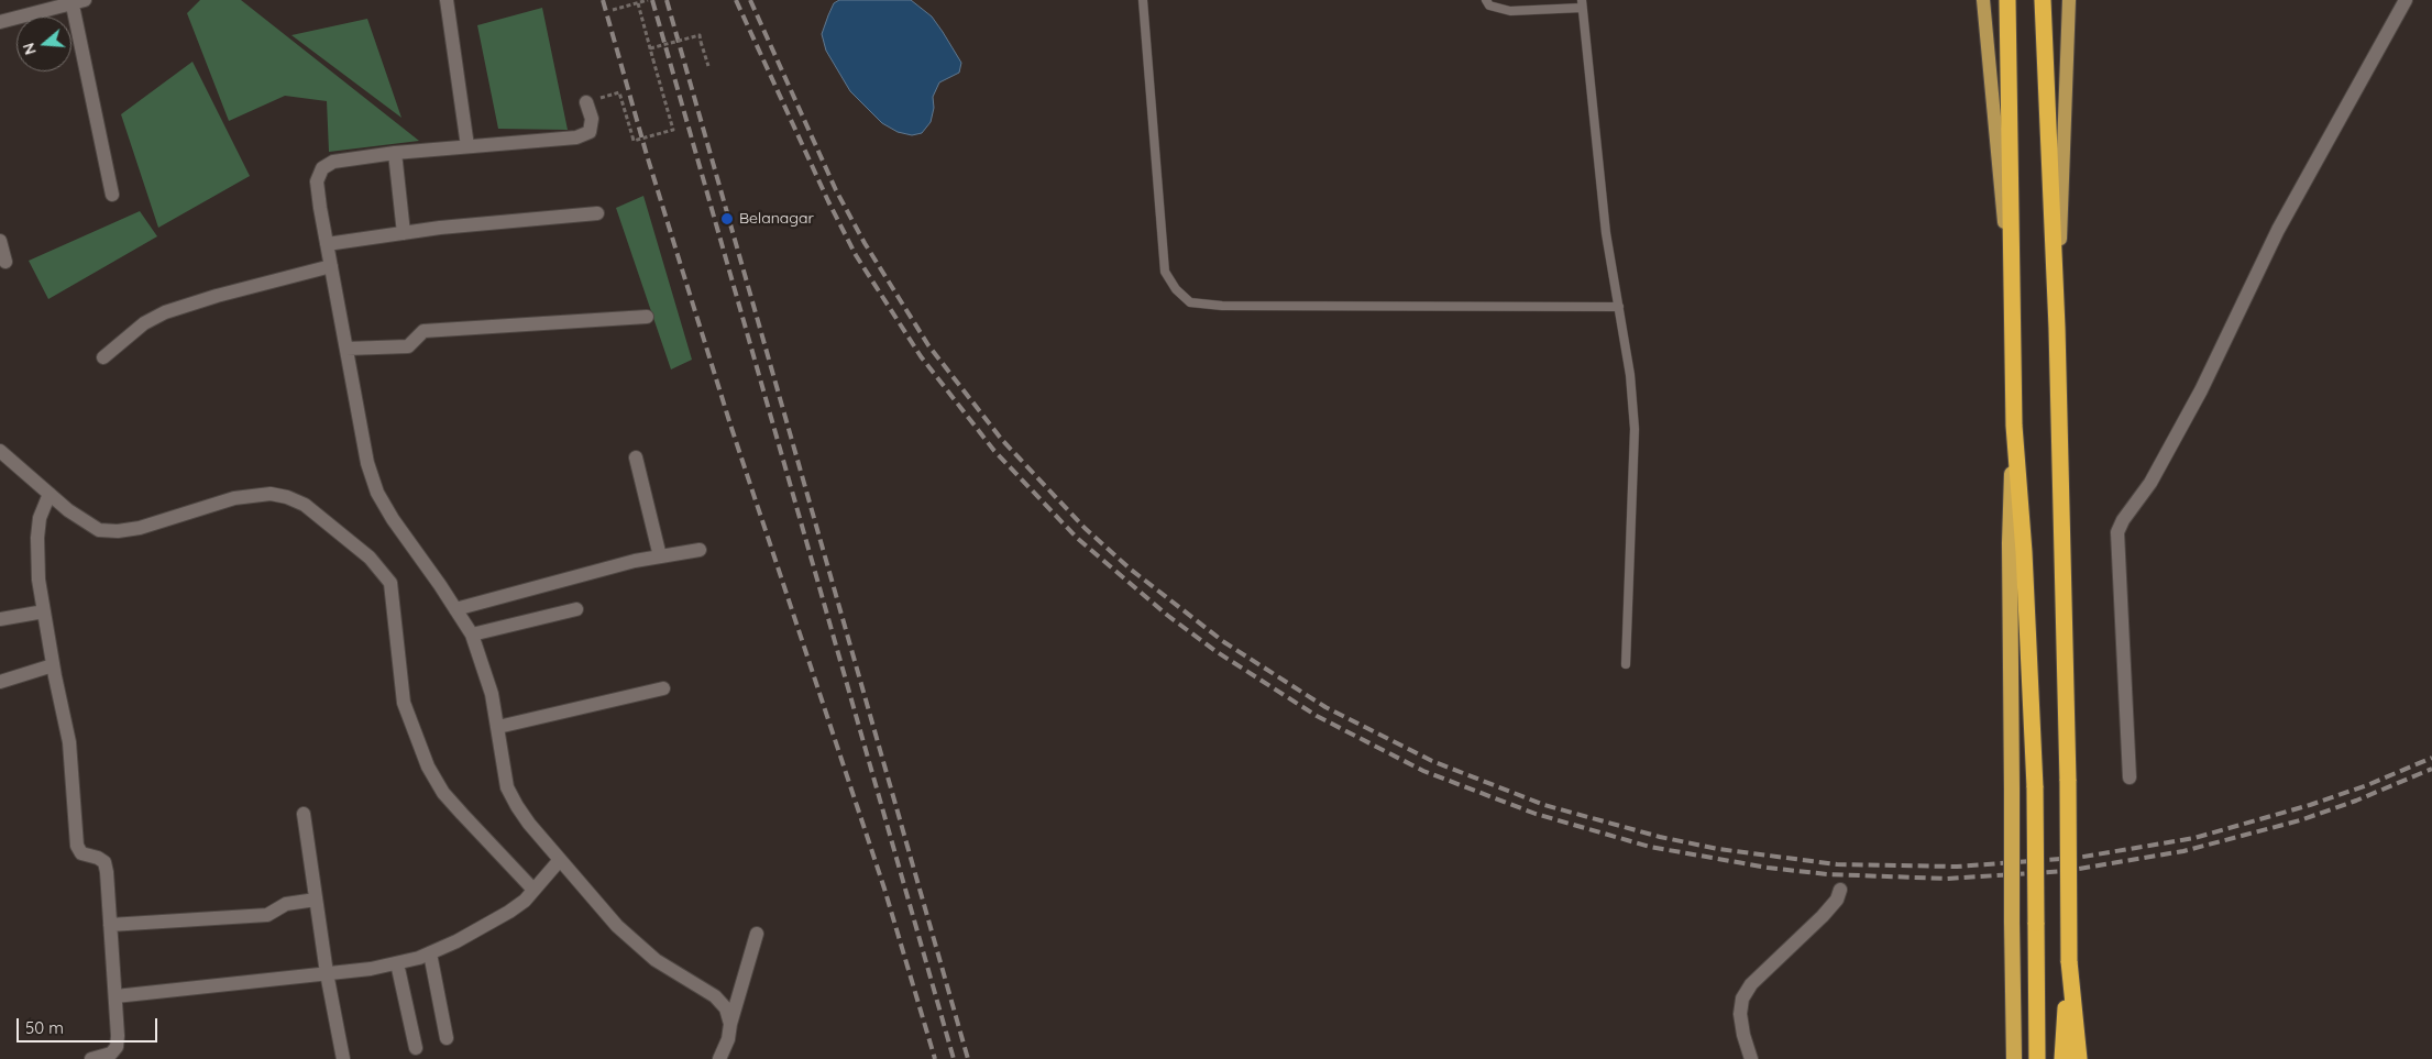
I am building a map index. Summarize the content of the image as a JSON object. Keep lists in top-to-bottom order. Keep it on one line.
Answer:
{"places":["Belanagar"],"scale_bar":"50 m","north":"left"}
